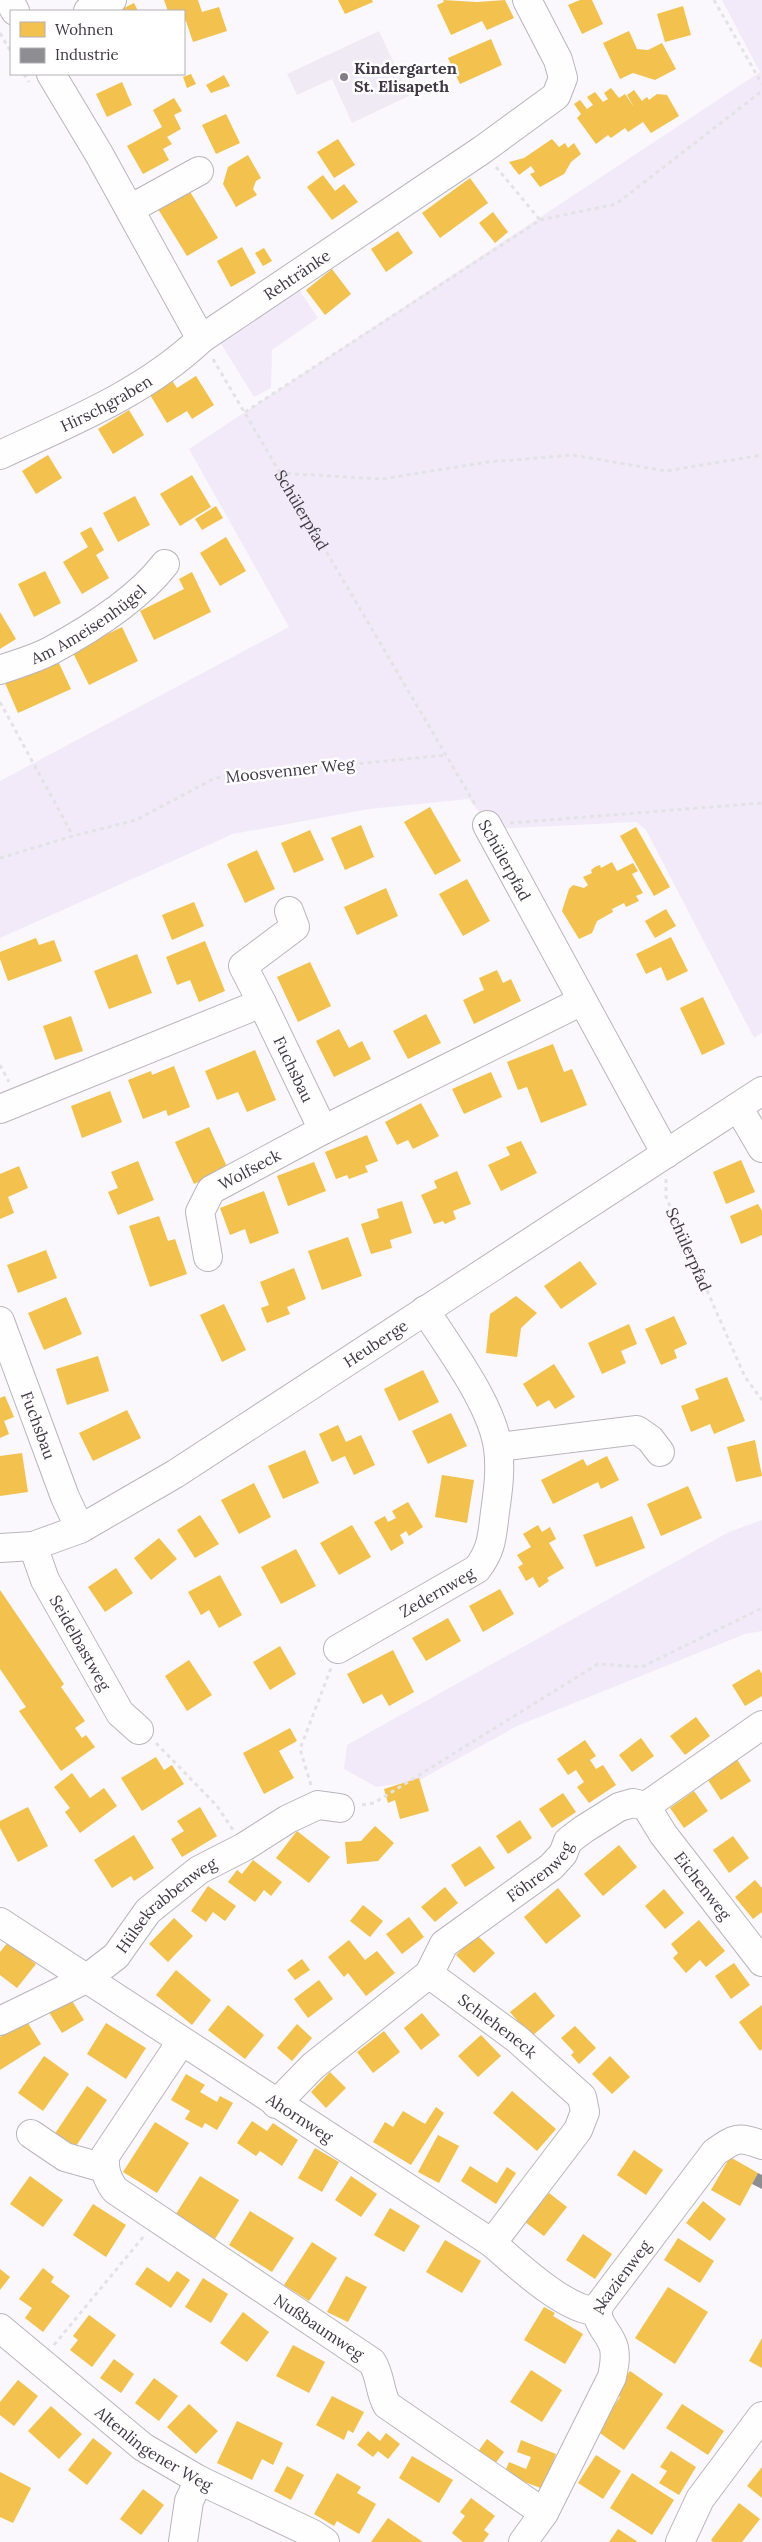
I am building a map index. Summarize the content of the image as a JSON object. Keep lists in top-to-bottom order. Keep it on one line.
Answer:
{"streets":{"street":["Rehtränke","Hirschgraben","Schülerpfad","Am Ameisenhügel","Fuchsbau","Wolfseck","Heuberge","Zedernweg","Seidelbastweg","Föhrenweg","Eichenweg","Hülsekrabbenweg","Schleheneck","Ahornweg","Akazienweg","Nußbaumweg","Altenlingener Weg"],"path":["Moosvenner Weg"]},"crossings":[["Rehtränke","Hirschgraben"],["Rehtränke","Schülerpfad"],["Hirschgraben","Schülerpfad"],["Schülerpfad","Moosvenner Weg"],["Schülerpfad","Heuberge"],["Fuchsbau","Wolfseck"],["Fuchsbau","Heuberge"],["Heuberge","Zedernweg"],["Heuberge","Seidelbastweg"],["Föhrenweg","Eichenweg"],["Föhrenweg","Schleheneck"],["Hülsekrabbenweg","Ahornweg"],["Schleheneck","Ahornweg"],["Ahornweg","Akazienweg"],["Akazienweg","Nußbaumweg"]],"places":["Kindergarten St. Elisapeth"],"legend":["Wohnen","Industrie"]}
